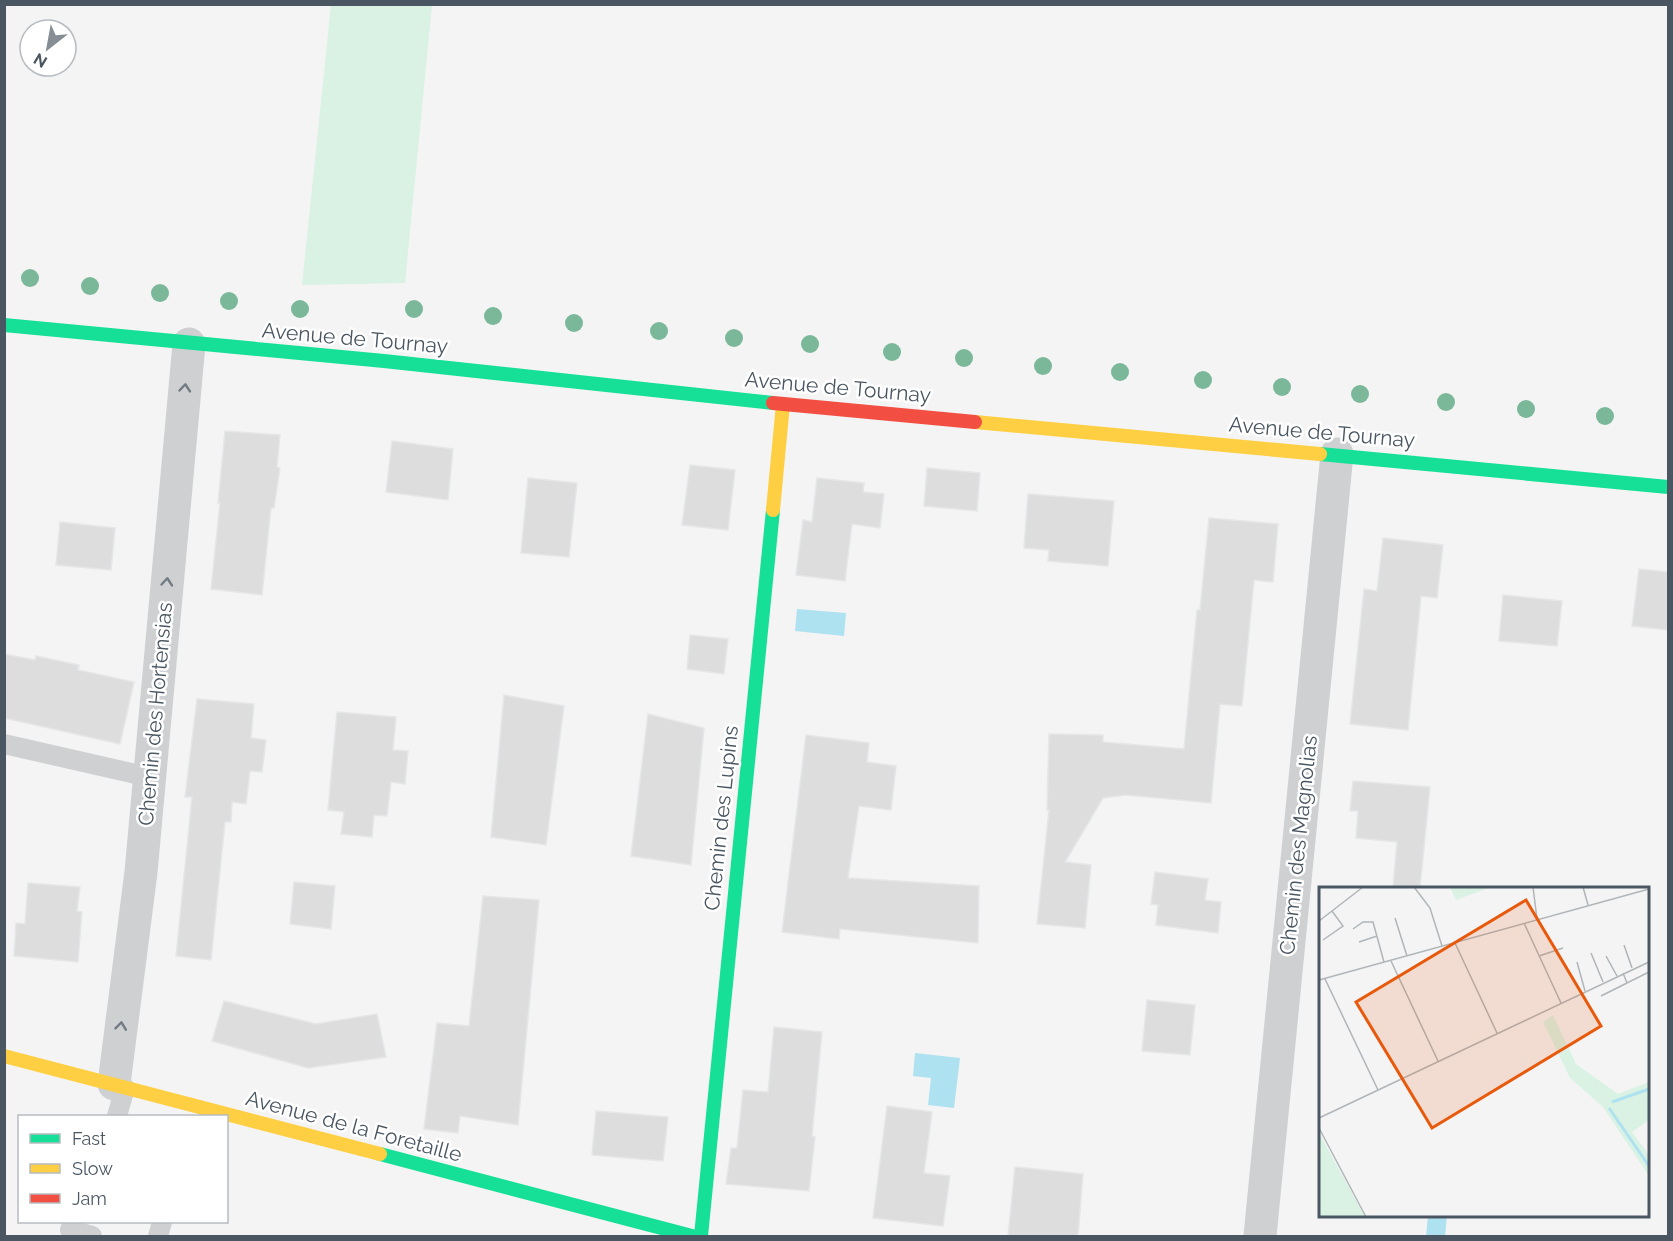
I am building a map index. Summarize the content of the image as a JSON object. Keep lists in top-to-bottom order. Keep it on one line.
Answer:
{"streets":{"street":["Avenue de Tournay","Chemin des Hortensias","Chemin des Lupins","Chemin des Magnolias","Avenue de la Foretaille"]},"crossings":[["Avenue de Tournay","Chemin des Hortensias"],["Avenue de Tournay","Chemin des Lupins"],["Avenue de Tournay","Chemin des Magnolias"],["Chemin des Hortensias","Avenue de la Foretaille"]],"one_way":["Chemin des Hortensias"],"legend":["Fast","Slow","Jam"],"north":"bottom left"}
